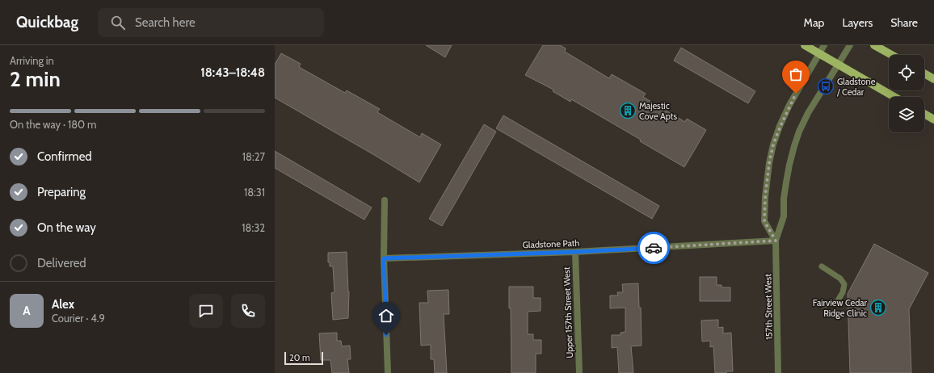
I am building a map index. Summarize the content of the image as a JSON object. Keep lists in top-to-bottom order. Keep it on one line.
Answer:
{"streets":{"street":["Gladstone Path","157th Street West","Upper 157th Street West"]},"crossings":[["Gladstone Path","157th Street West"],["Gladstone Path","Upper 157th Street West"]],"places":{"bus stop":["Gladstone / Cedar"],"building":["Majestic Cove Apts","Fairview Cedar Ridge Clinic"]},"scale_bar":"20 m","page":{"header":"Quickbag","search":"Search here","nav":["Map","Layers","Share"],"heading":["2 min","Arriving in","18:43–18:48"],"panel":["Alex","Courier · 4.9"],"bar":"On the way · 180 m","list":[["Confirmed","18:27"],["Preparing","18:31"],["On the way","18:32"],"Delivered"],"round":"A","scale":"20 m"}}
